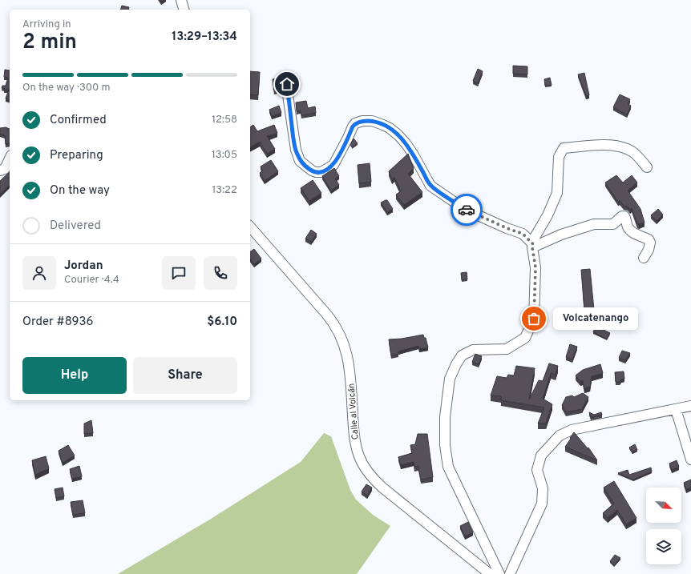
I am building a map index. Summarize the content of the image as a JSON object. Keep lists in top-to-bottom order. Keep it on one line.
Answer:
{"streets":{"street":["Calle al Volcán"]},"places":["Volcatenango"],"north":"bottom right","page":{"heading":["2 min","Arriving in","13:29–13:34"],"panel":["Jordan","Courier · 4.4","Order #8936","$6.10"],"bar":"On the way · 300 m","list":[["Confirmed","12:58"],["Preparing","13:05"],["On the way","13:22"],"Delivered"],"bubble":"Volcatenango","buttons":["Help","Share"]}}
